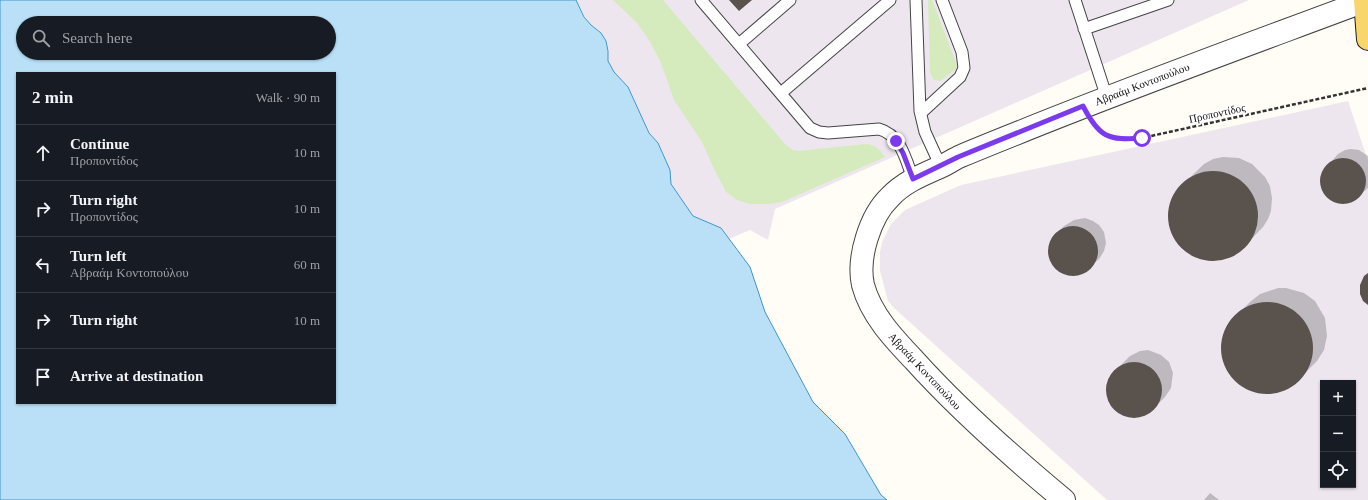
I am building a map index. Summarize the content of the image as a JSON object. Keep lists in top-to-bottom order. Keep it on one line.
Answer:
{"streets":{"street":["Αβραάμ Κοντοπούλου"],"path":["Προποντίδος"]},"crossings":[["Αβραάμ Κοντοπούλου","Προποντίδος"]],"page":{"search":"Search here","heading":["2 min","Walk · 90 m"],"list":[["Continue","Προποντίδος","10 m"],["Turn right","Προποντίδος","10 m"],["Turn left","Αβραάμ Κοντοπούλου","60 m"],["Turn right","10 m"],"Arrive at destination"],"map_buttons":["+","−"]}}
